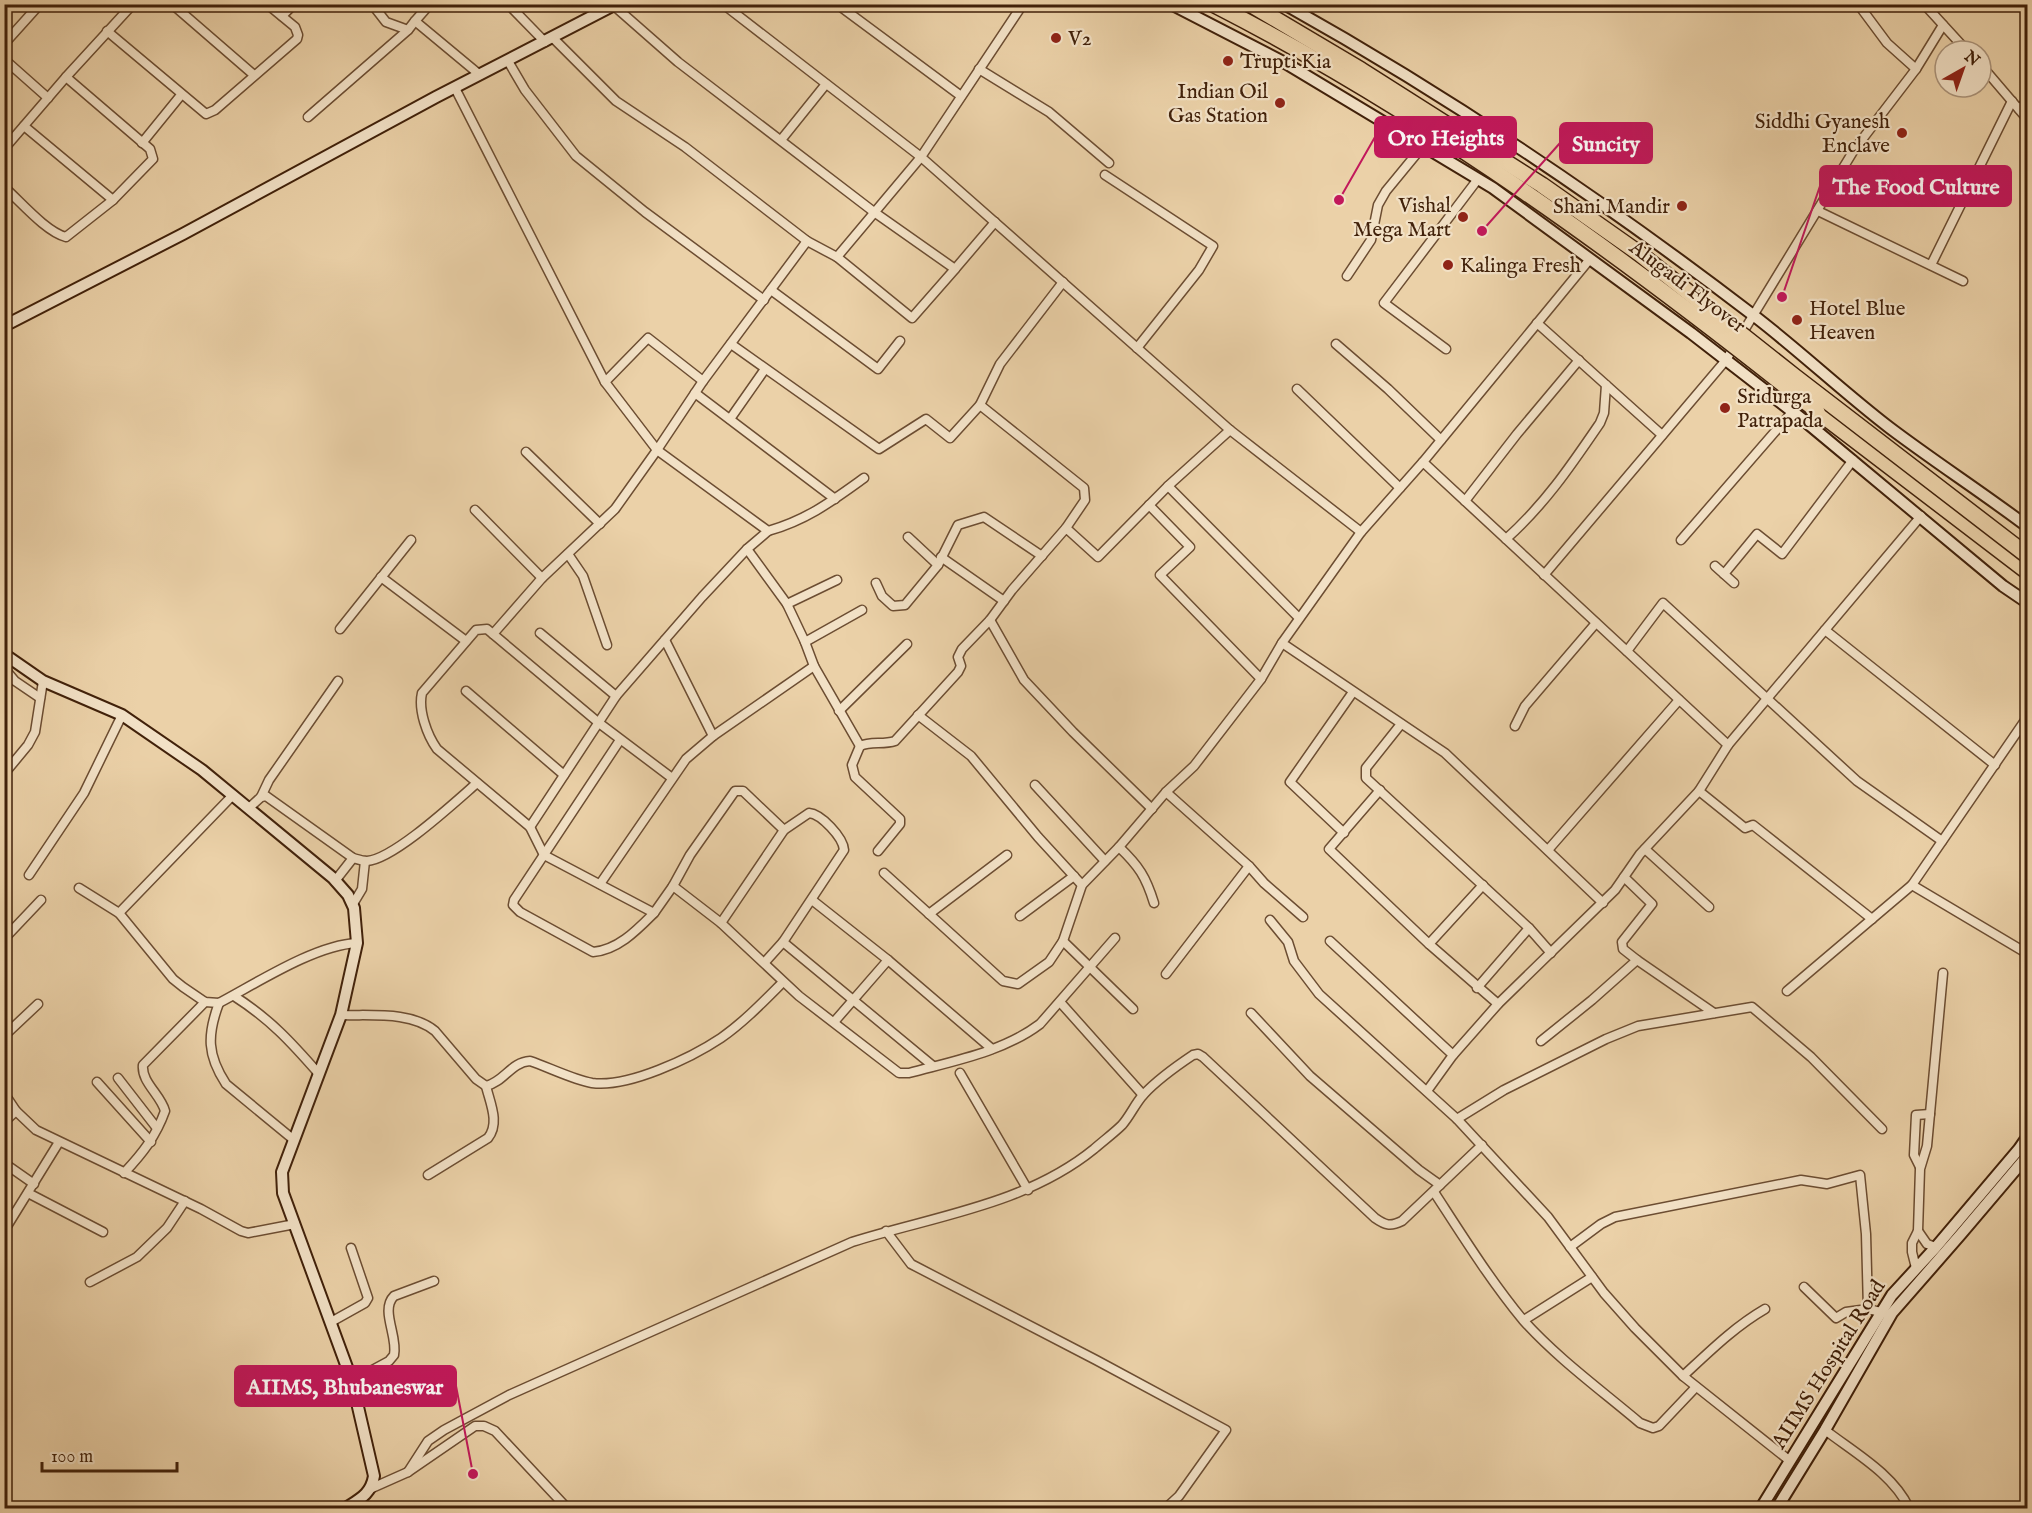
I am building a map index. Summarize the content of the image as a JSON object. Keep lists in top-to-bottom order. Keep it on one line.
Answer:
{"streets":{"highway":["Alugadi Flyover"],"street":["AIIMS Hospital Road"]},"places":["V2","Trupti Kia","Indian Oil Gas Station","Siddhi Gyanesh Enclave","Oro Heights","Shani Mandir","Vishal Mega Mart","Suncity","Kalinga Fresh","The Food Culture","Hotel Blue Heaven","Sridurga Patrapada","AIIMS, Bhubaneswar"],"scale_bar":"100 m","north":"top right"}
